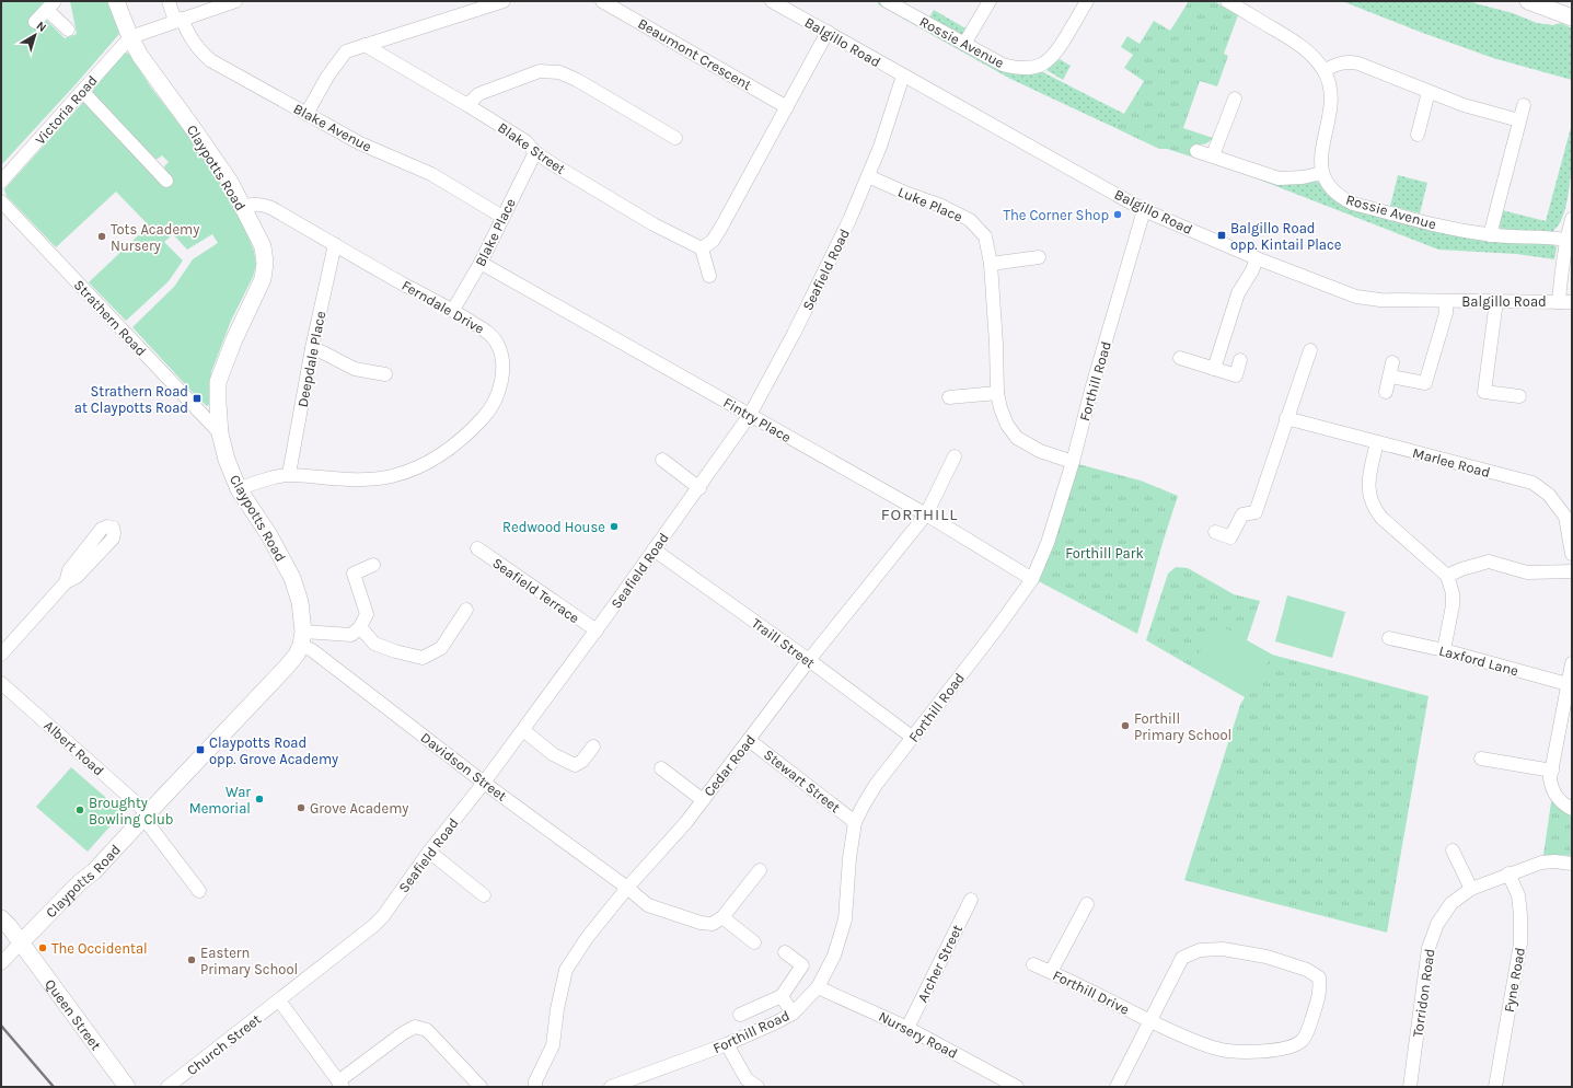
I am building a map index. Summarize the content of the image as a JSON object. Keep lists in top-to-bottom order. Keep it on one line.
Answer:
{"streets":{"main road":["Claypotts Road","Queen Street"],"street":["Balgillo Road","Rossie Avenue","Beaumont Crescent","Victoria Road","Blake Avenue","Blake Street","Luke Place","Blake Place","Seafield Road","Ferndale Drive","Strathern Road","Deepdale Place","Forthill Road","Fintry Place","Marlee Road","Seafield Terrace","Traill Street","Laxford Lane","Albert Road","Cedar Road","Davidson Street","Stewart Street","Archer Street","Fyne Road","Forthill Drive","Torridon Road","Nursery Road","Church Street"]},"crossings":[["Balgillo Road","Seafield Road"],["Balgillo Road","Forthill Road"],["Victoria Road","Claypotts Road"],["Blake Avenue","Blake Place"],["Blake Street","Blake Place"],["Claypotts Road","Ferndale Drive"],["Claypotts Road","Strathern Road"],["Claypotts Road","Albert Road"],["Claypotts Road","Davidson Street"],["Claypotts Road","Queen Street"],["Luke Place","Seafield Road"],["Luke Place","Forthill Road"],["Blake Place","Ferndale Drive"],["Blake Place","Fintry Place"],["Seafield Road","Fintry Place"],["Seafield Road","Seafield Terrace"],["Seafield Road","Traill Street"],["Seafield Road","Davidson Street"],["Seafield Road","Church Street"],["Ferndale Drive","Deepdale Place"],["Forthill Road","Fintry Place"],["Forthill Road","Traill Street"],["Forthill Road","Stewart Street"],["Forthill Road","Nursery Road"],["Fintry Place","Cedar Road"],["Traill Street","Cedar Road"],["Cedar Road","Davidson Street"],["Cedar Road","Stewart Street"],["Archer Street","Nursery Road"],["Fyne Road","Torridon Road"]],"districts":["FORTHILL"],"parks":["Forthill Park"],"places":{"other":["The Corner Shop","Tots Academy Nursery","Redwood House","Forthill Primary School","War Memorial","Grove Academy","Broughty Bowling Club","The Occidental","Eastern Primary School"],"transit":["Balgillo Road opp. Kintail Place","Strathern Road at Claypotts Road","Claypotts Road opp. Grove Academy"]},"north":"top right"}
